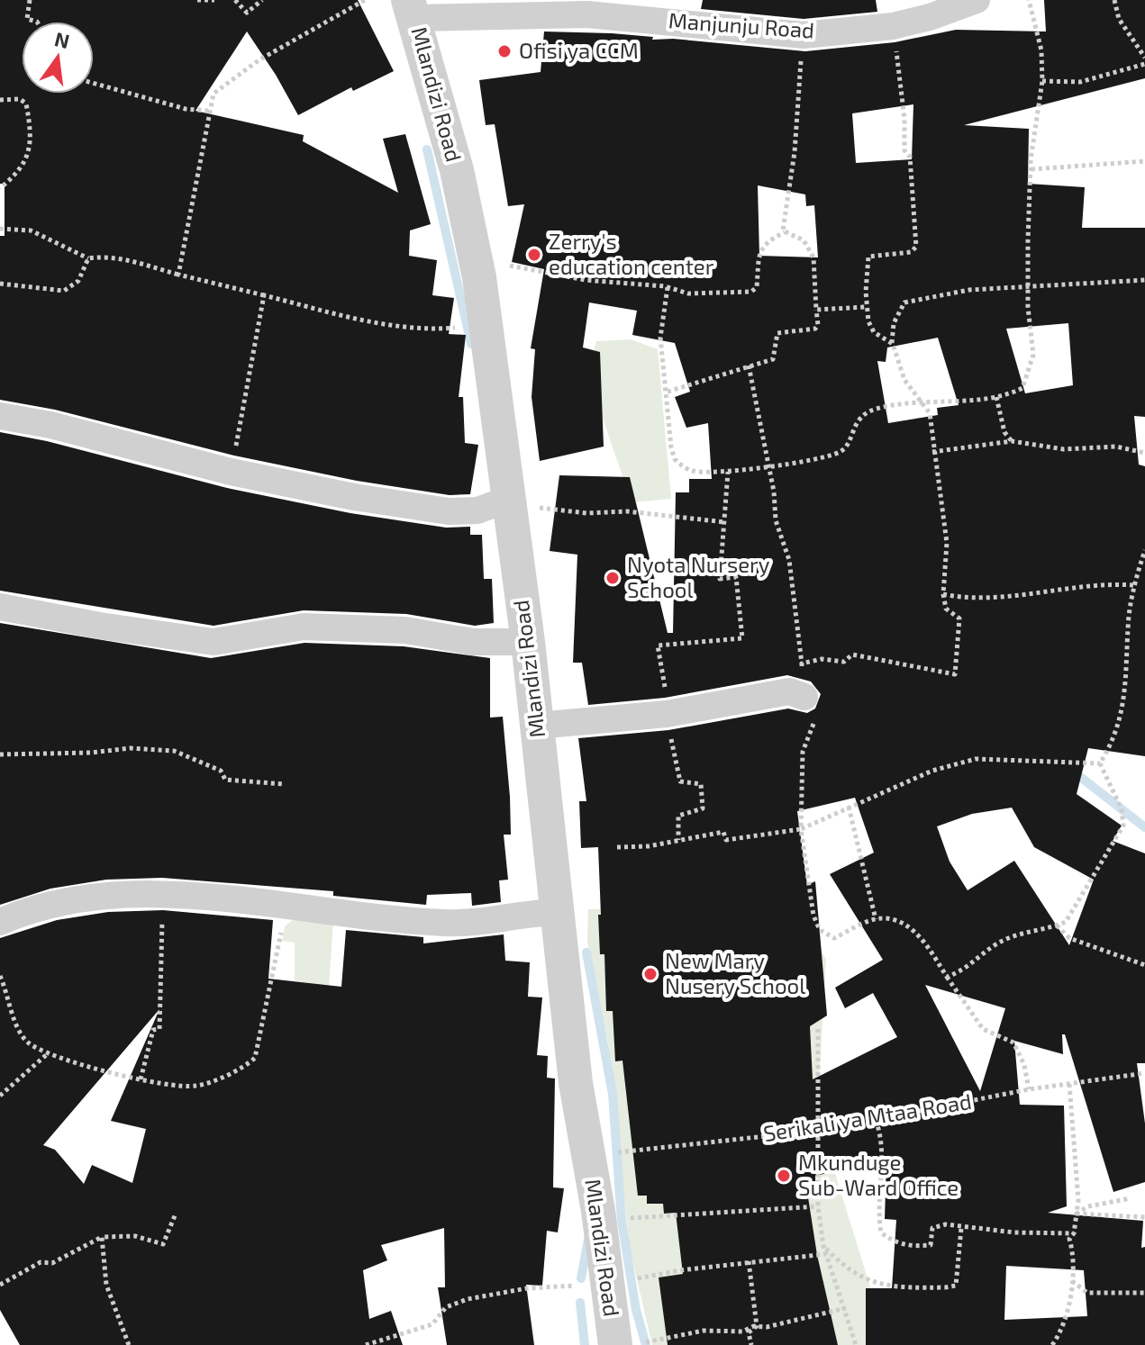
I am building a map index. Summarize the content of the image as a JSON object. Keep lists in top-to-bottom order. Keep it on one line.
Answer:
{"streets":{"street":["Manjunju Road","Mlandizi Road"],"path":["Serikali ya Mtaa Road"]},"crossings":[["Manjunju Road","Mlandizi Road"],["Mlandizi Road","Serikali ya Mtaa Road"]],"places":["Ofisi ya CCM","Zerry's education center","Nyota Nursery School","New Mary Nusery School","Mkunduge Sub-Ward Office"],"north":"top"}
